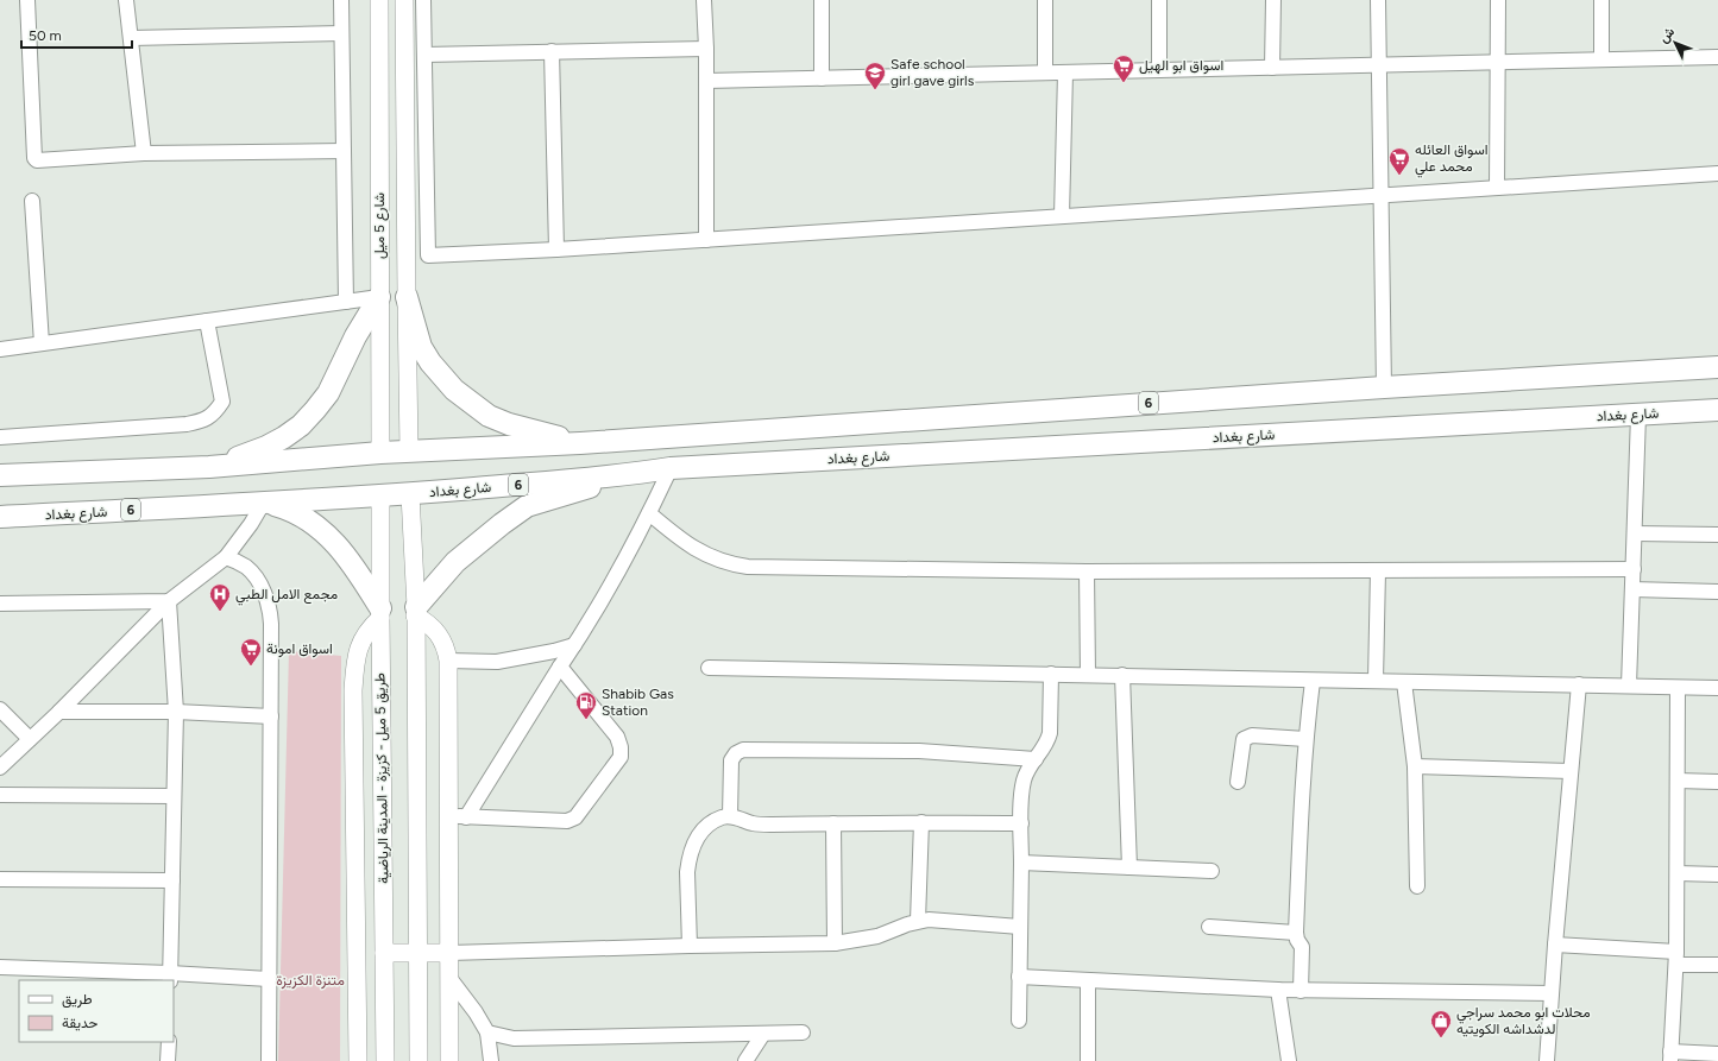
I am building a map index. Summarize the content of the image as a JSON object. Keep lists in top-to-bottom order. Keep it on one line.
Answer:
{"streets":{"highway":["6","شارع بغداد"],"main road":["شارع 5 ميل","طريق 5 ميل - كزيزة - المدينة الرياضية"]},"crossings":[["شارع 5 ميل","6"],["شارع بغداد","طريق 5 ميل - كزيزة - المدينة الرياضية"]],"parks":["متنزة الكزيزة"],"places":{"supermarket":["اسواق ابو الهيل","اسواق العائله محمد علي","اسواق امونة"],"school or university":["Safe school girl gave girls"],"hospital":["مجمع الامل الطبي"],"fuel station":["Shabib Gas Station"],"shop":["محلات ابو محمد سراجي لدشداشه الكويتيه"]},"legend":["طريق","حديقة"],"scale_bar":"50 m","north":"top left"}
